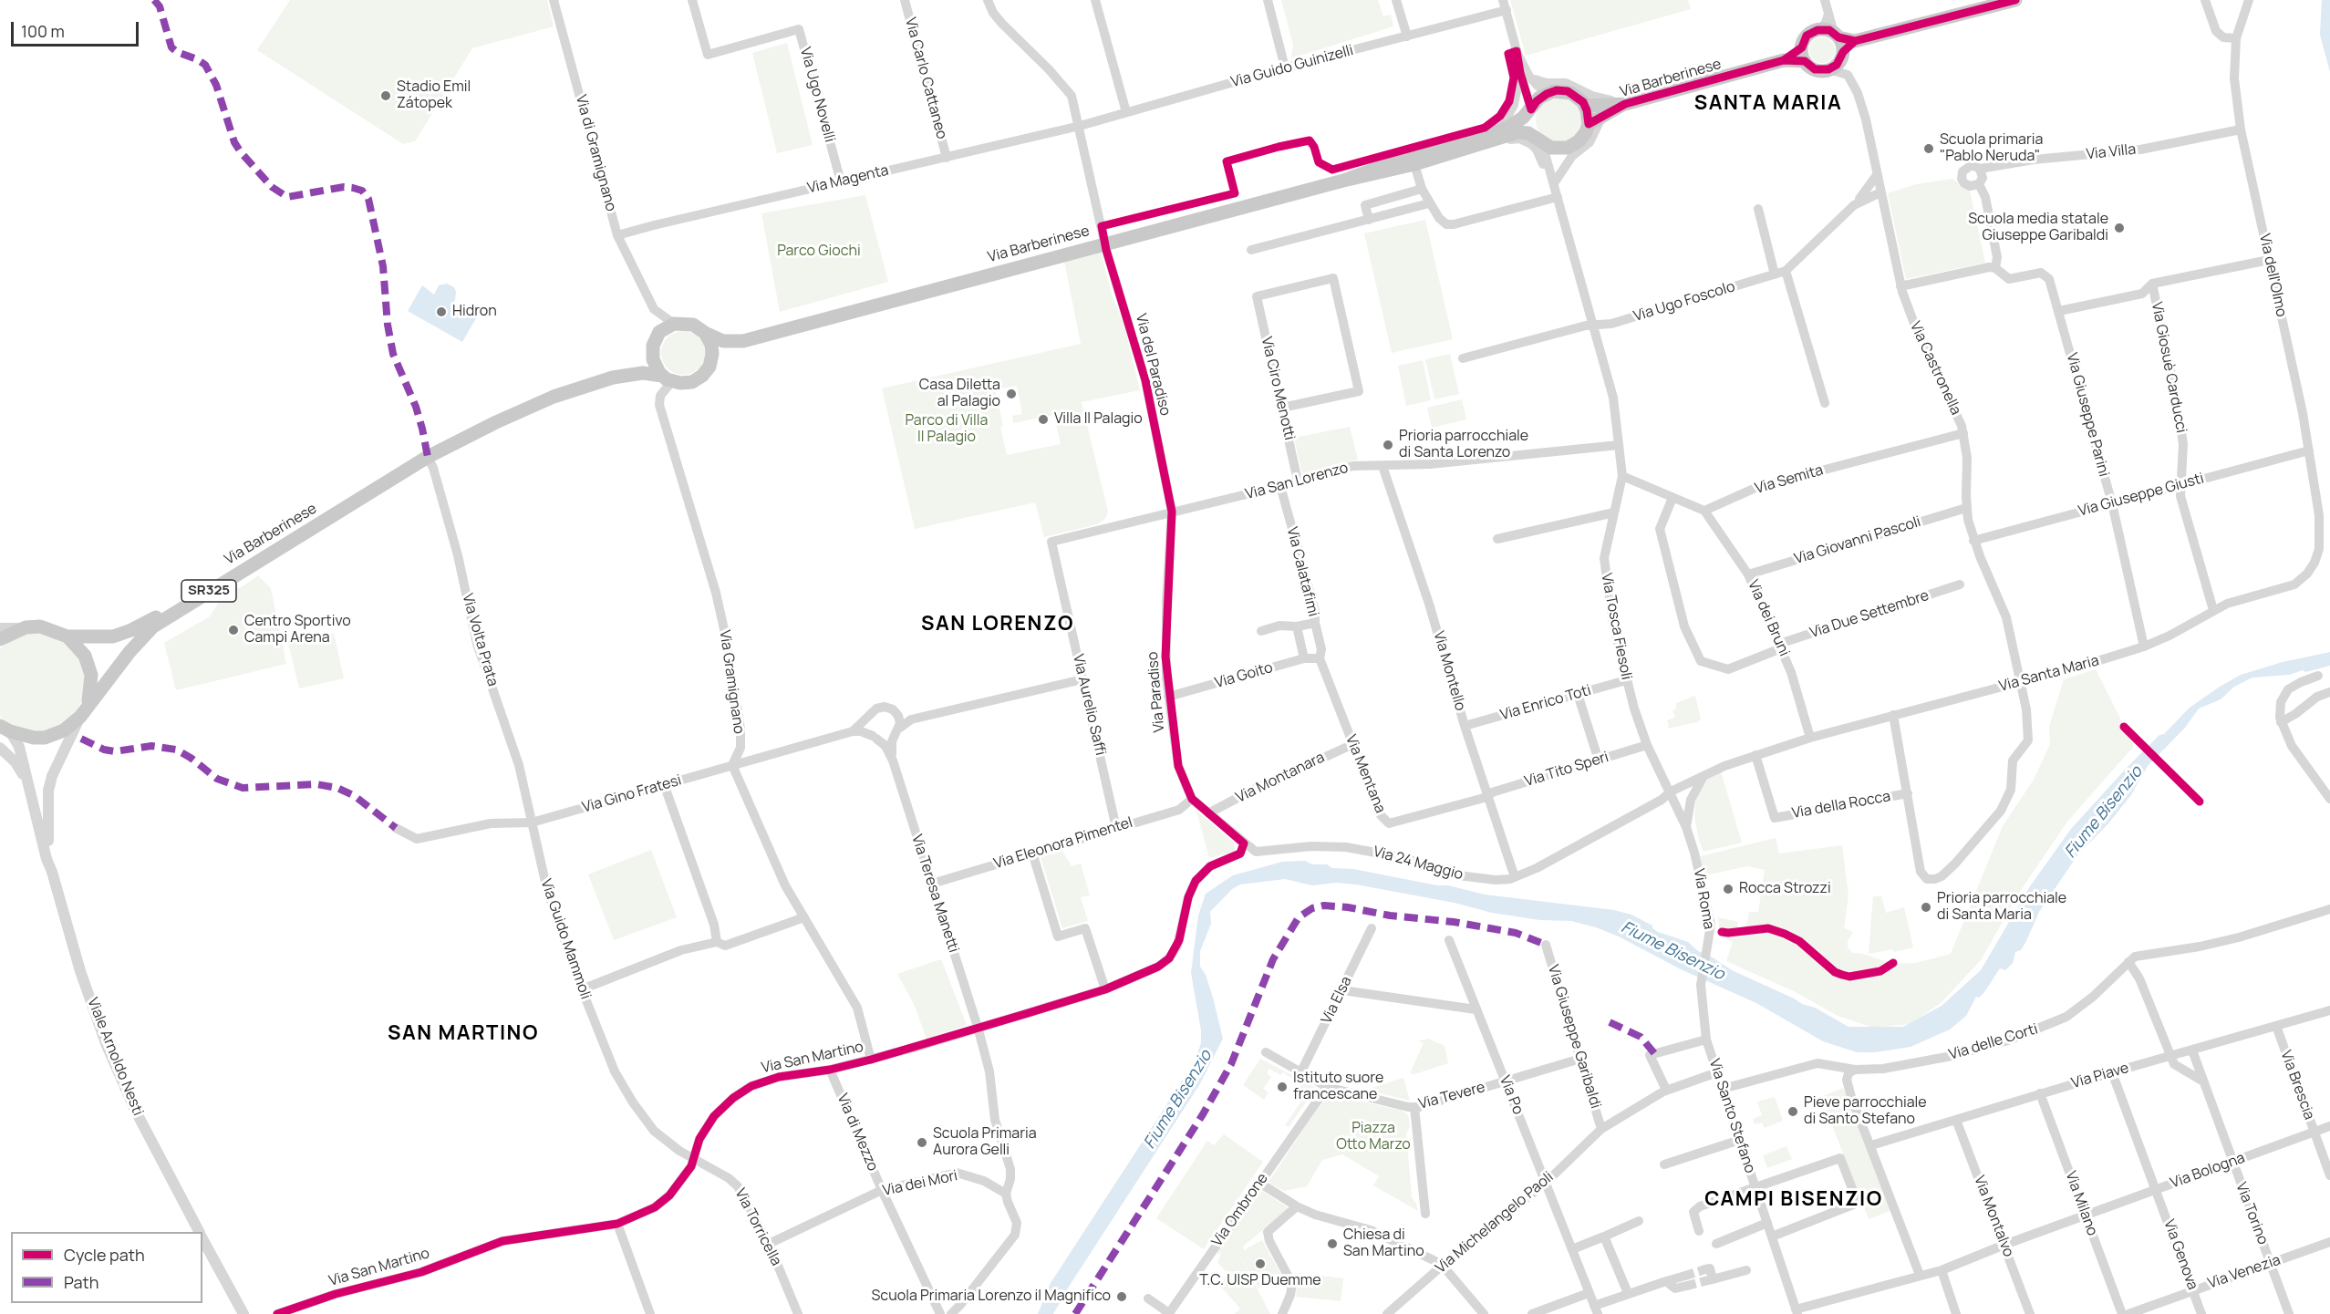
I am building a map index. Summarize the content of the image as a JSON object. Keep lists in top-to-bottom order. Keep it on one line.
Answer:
{"streets":{"main road":["Via Barberinese","SR325"],"street":["Via Guido Guinizelli","Via Carlo Cattaneo","Via Ugo Novelli","Via Villa","Via di Gramignano","Via Magenta","Via dell'Olmo","Via Ugo Foscolo","Via del Paradiso","Via Giosuè Carducci","Via Castronella","Via Ciro Menotti","Via Giuseppe Parini","Via Semita","Via San Lorenzo","Via Giuseppe Giusti","Via Giovanni Pascoli","Via Calatafimi","Via Due Settembre","Via dei Bruni","Via Tosca Fiesoli","Via Volta Prata","Via Montello","Via Santa Maria","Via Goito","Via Gramignano","Via Paradiso","Via Enrico Toti","Via Aurelio Saffi","Via Tito Speri","Via Mentana","Via Montanara","Via Gino Fratesi","Via della Rocca","Via Eleonora Pimentel","Via 24 Maggio","Via Teresa Manetti","Via Roma","Via Guido Mammoli","Via Elsa","Via Giuseppe Garibaldi","Via delle Corti","Viale Arnoldo Nesti","Via San Martino","Via Piave","Via Brescia","Via Po","Via Tevere","Via Santo Stefano","Via di Mezzo","Via Bologna","Via dei Mori","Via Milano","Via Ombrone","Via Torino","Via Montalvo","Via Michelangelo Paoli","Via Torricella","Via Genova","Via Venezia"]},"crossings":[["Via Guido Guinizelli","Via Magenta"],["Via Guido Guinizelli","Via del Paradiso"],["Via Carlo Cattaneo","Via Magenta"],["Via Barberinese","Via di Gramignano"],["Via Barberinese","Via del Paradiso"],["Via Barberinese","Via Castronella"],["Via Barberinese","Via Tosca Fiesoli"],["Via Barberinese","Via Volta Prata"],["Via Barberinese","Via Gramignano"],["Via Barberinese","Viale Arnoldo Nesti"],["Via Ugo Novelli","Via Magenta"],["Via Villa","Via dell'Olmo"],["Via di Gramignano","Via Magenta"],["Via di Gramignano","Via Gramignano"],["Via Magenta","Via del Paradiso"],["Via dell'Olmo","Via Giuseppe Giusti"],["Via dell'Olmo","Via Santa Maria"],["Via Ugo Foscolo","Via Castronella"],["Via Ugo Foscolo","Via Tosca Fiesoli"],["Via del Paradiso","Via San Lorenzo"],["Via del Paradiso","Via Paradiso"],["Via del Paradiso","Via Aurelio Saffi"],["Via Giosuè Carducci","Via Giuseppe Giusti"],["Via Giosuè Carducci","Via Santa Maria"],["Via Castronella","Via Semita"],["Via Castronella","Via Giuseppe Giusti"],["Via Castronella","Via Giovanni Pascoli"],["Via Castronella","Via Santa Maria"],["Via Castronella","Via della Rocca"],["Via Ciro Menotti","Via San Lorenzo"],["Via Giuseppe Parini","Via Giuseppe Giusti"],["Via Giuseppe Parini","Via Santa Maria"],["Via Semita","Via dei Bruni"],["Via San Lorenzo","Via Calatafimi"],["Via San Lorenzo","Via Tosca Fiesoli"],["Via San Lorenzo","Via Montello"],["Via San Lorenzo","Via Paradiso"],["Via San Lorenzo","Via Aurelio Saffi"],["Via Giovanni Pascoli","Via dei Bruni"],["Via Calatafimi","Via Goito"],["Via Calatafimi","Via Mentana"],["Via Due Settembre","Via dei Bruni"],["Via dei Bruni","Via Santa Maria"],["Via Tosca Fiesoli","Via Enrico Toti"],["Via Tosca Fiesoli","Via Tito Speri"],["Via Tosca Fiesoli","Via 24 Maggio"],["Via Tosca Fiesoli","Via Roma"],["Via Volta Prata","Via Gino Fratesi"],["Via Volta Prata","Via Guido Mammoli"],["Via Montello","Via Enrico Toti"],["Via Montello","Via Tito Speri"],["Via Montello","Via Mentana"],["Via Montello","Via 24 Maggio"],["Via Santa Maria","Via della Rocca"],["Via Santa Maria","Via 24 Maggio"],["Via Goito","Via Paradiso"],["Via Goito","Via Mentana"],["Via Gramignano","Via Gino Fratesi"],["Via Paradiso","Via Aurelio Saffi"],["Via Paradiso","Via Montanara"],["Via Paradiso","Via Eleonora Pimentel"],["Via Paradiso","Via 24 Maggio"],["Via Paradiso","Via San Martino"],["Via Aurelio Saffi","Via Eleonora Pimentel"],["Via Tito Speri","Via Mentana"],["Via Mentana","Via Montanara"],["Via Gino Fratesi","Via Guido Mammoli"],["Via Eleonora Pimentel","Via Teresa Manetti"],["Via 24 Maggio","Via San Martino"],["Via Teresa Manetti","Via San Martino"],["Via Roma","Via Santo Stefano"],["Via Guido Mammoli","Via San Martino"],["Via Guido Mammoli","Via Torricella"],["Via Elsa","Via Tevere"],["Via Giuseppe Garibaldi","Via Tevere"],["Via Giuseppe Garibaldi","Via Michelangelo Paoli"],["Via delle Corti","Via Santo Stefano"],["Via San Martino","Via di Mezzo"],["Via San Martino","Via Torricella"],["Via Piave","Via Brescia"],["Via Piave","Via Milano"],["Via Piave","Via Torino"],["Via Piave","Via Montalvo"],["Via Piave","Via Genova"],["Via Brescia","Via Bologna"],["Via Po","Via Tevere"],["Via Po","Via Michelangelo Paoli"],["Via Tevere","Via Ombrone"],["Via Santo Stefano","Via Bologna"],["Via Santo Stefano","Via Michelangelo Paoli"],["Via di Mezzo","Via dei Mori"],["Via Bologna","Via Milano"],["Via Bologna","Via Torino"],["Via Bologna","Via Montalvo"],["Via Bologna","Via Genova"],["Via dei Mori","Via Torricella"],["Via Torino","Via Venezia"],["Via Genova","Via Venezia"]],"districts":["SANTA MARIA","SAN LORENZO","SAN MARTINO","CAMPI BISENZIO"],"water":["Fiume Bisenzio"],"parks":["Parco Giochi","Parco di Villa Il Palagio","Piazza Otto Marzo"],"places":["Stadio Emil Zátopek","Scuola primaria \"Pablo Neruda\"","Scuola media statale Giuseppe Garibaldi","Hidron","Casa Diletta al Palagio","Villa Il Palagio","Prioria parrocchiale di Santa Lorenzo","Centro Sportivo Campi Arena","Rocca Strozzi","Prioria parrocchiale di Santa Maria","Istituto suore francescane","Pieve parrocchiale di Santo Stefano","Scuola Primaria Aurora Gelli","Chiesa di San Martino","T.C. UISP Duemme","Scuola Primaria Lorenzo il Magnifico"],"legend":["Cycle path","Path"],"scale_bar":"100 m"}
